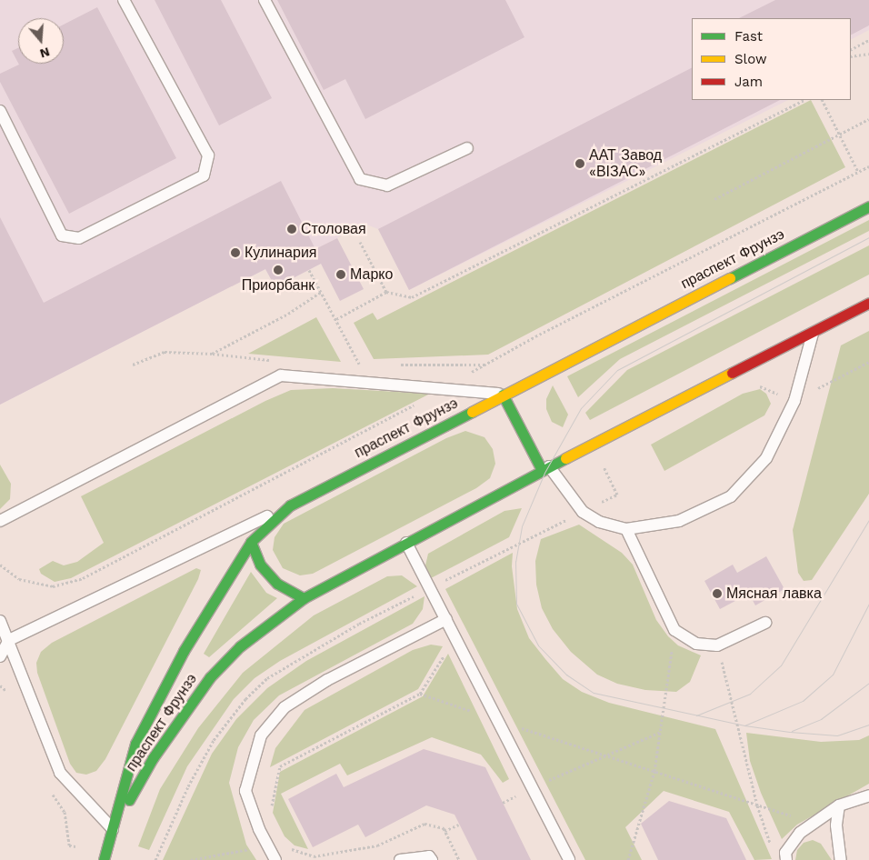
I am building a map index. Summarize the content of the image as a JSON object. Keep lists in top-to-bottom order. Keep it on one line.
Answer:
{"streets":{"main road":["праспект Фрунзэ"]},"places":["ААТ Завод «ВІЗАС»","Столовая","Кулинария","Приорбанк","Марко","Мясная лавка"],"legend":["Fast","Slow","Jam"],"north":"bottom"}
